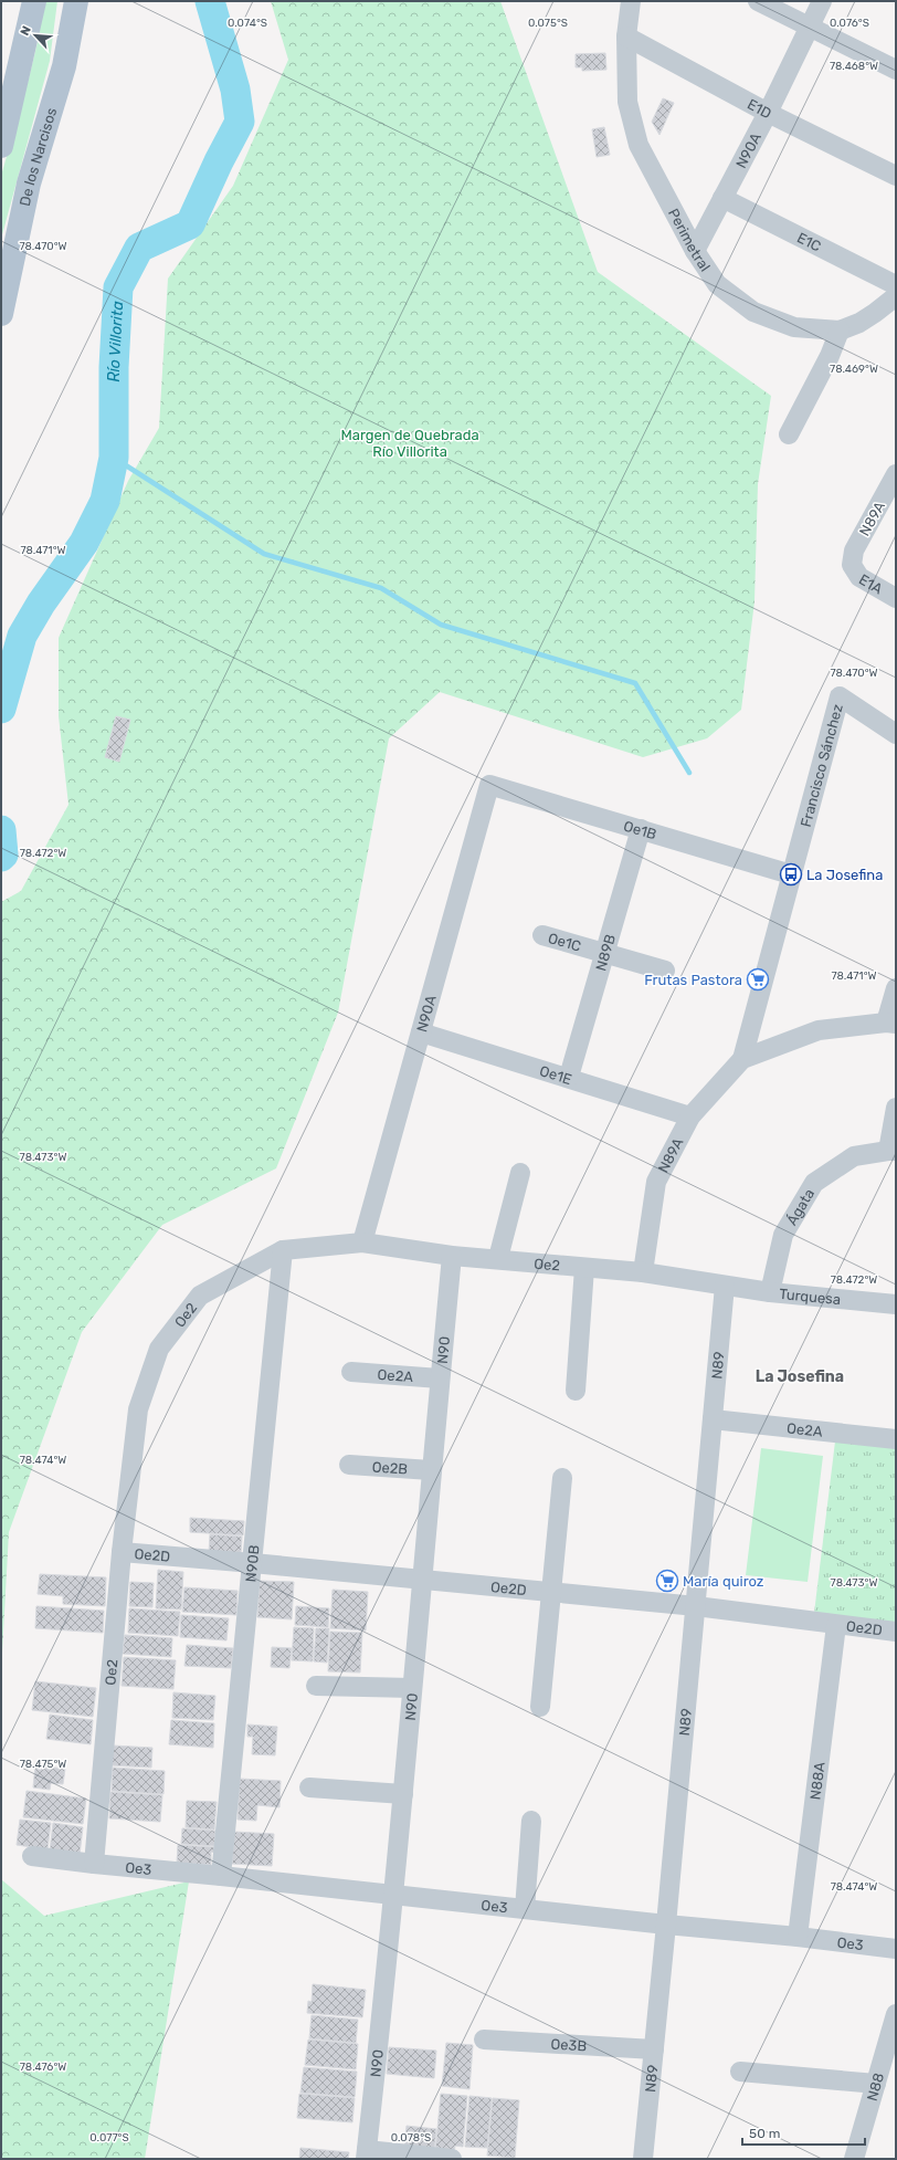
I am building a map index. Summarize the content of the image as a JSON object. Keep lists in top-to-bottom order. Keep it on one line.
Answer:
{"streets":{"main road":["De los Narcisos"],"street":["E1D","N90A","Perimetral","E1C","N89A","E1A","Francisco Sánchez","Oe1B","Oe1C","N89B","Oe1E","Ágata","Oe2","Turquesa","N90","N89","Oe2A","Oe2B","Oe2D","N90B","N88A","Oe3","Oe3B","N88"]},"crossings":[["E1D","N90A"],["E1D","Perimetral"],["N90A","Perimetral"],["N90A","E1C"],["N90A","Oe1B"],["N90A","Oe1E"],["N90A","Oe2"],["N89A","E1A"],["N89A","Francisco Sánchez"],["N89A","Oe1B"],["N89A","Oe1E"],["N89A","Oe2"],["Francisco Sánchez","Oe1B"],["Oe1B","N89B"],["Oe1C","N89B"],["N89B","Oe1E"],["Ágata","Turquesa"],["Oe2","Turquesa"],["Oe2","N90"],["Oe2","N89"],["Oe2","Oe2D"],["Oe2","N90B"],["Oe2","Oe3"],["Turquesa","N89"],["N90","Oe2A"],["N90","Oe2B"],["N90","Oe2D"],["N90","Oe3"],["N89","Oe2A"],["N89","Oe2D"],["N89","Oe3"],["N89","Oe3B"],["Oe2D","N90B"],["Oe2D","N88A"],["N90B","Oe3"],["N88A","Oe3"]],"districts":["La Josefina"],"water":["Río Villorita"],"parks":["Margen de Quebrada Río Villorita"],"places":{"bus stop":["La Josefina"],"supermarket":["Frutas Pastora","María quiroz"]},"scale_bar":"50 m","north":"top left","coordinates":["0.074°S","0.075°S","0.076°S","78.468°W","78.470°W","78.469°W","78.471°W","78.472°W","78.473°W","78.474°W","78.475°W","78.476°W","0.077°S","0.078°S"]}
